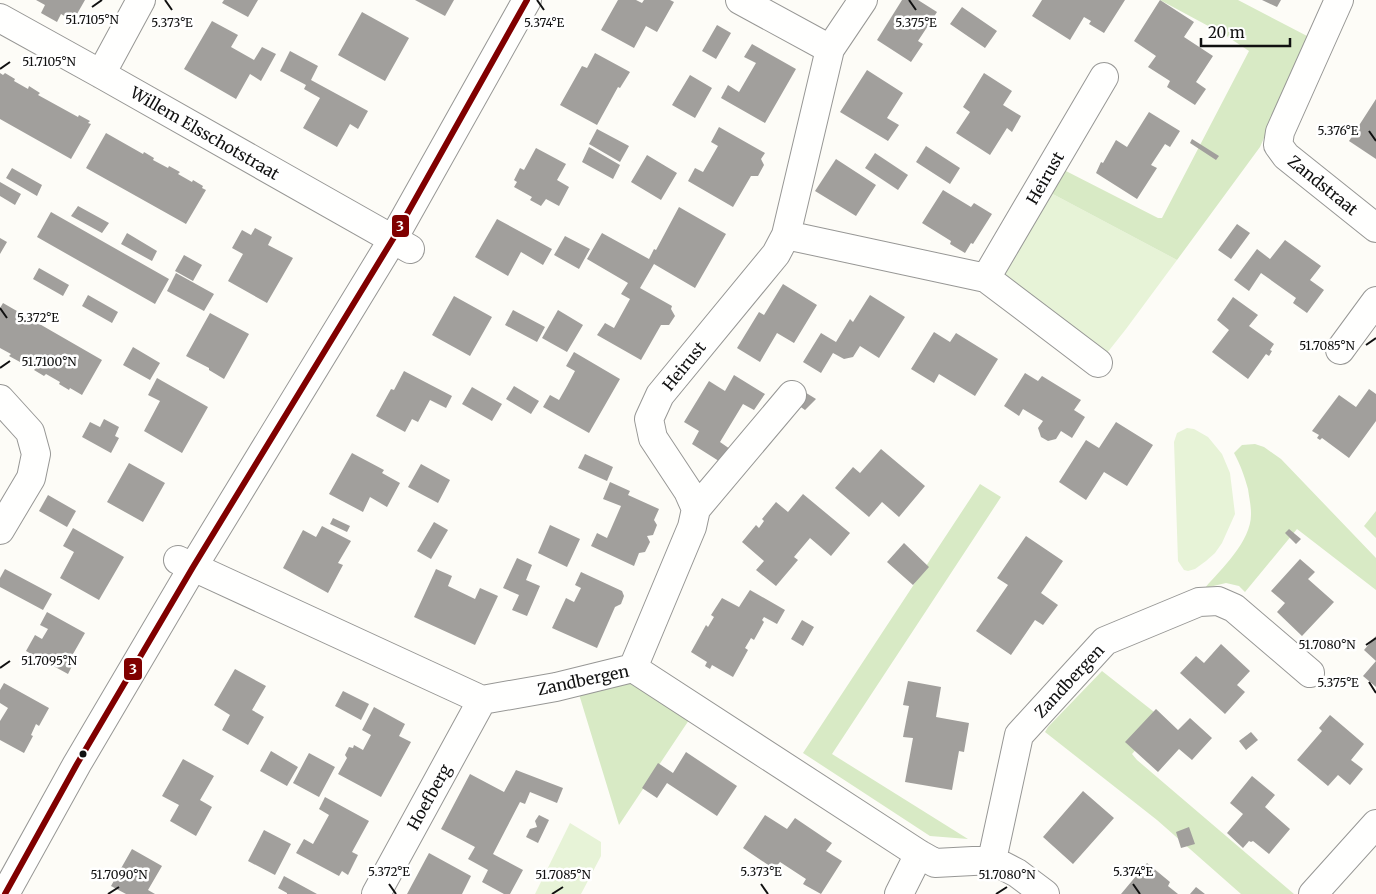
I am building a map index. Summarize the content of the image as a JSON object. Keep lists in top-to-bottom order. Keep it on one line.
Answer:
{"streets":{"street":["Willem Elsschotstraat","Heirust","Zandstraat","Zandbergen","Hoefberg"]},"crossings":[["Zandbergen","Hoefberg"]],"lines":["transit line 3"],"scale_bar":"20 m","coordinates":["51.7105°N","5.373°E","5.374°E","5.375°E","5.376°E","5.372°E","51.7085°N","51.7100°N","51.7080°N","51.7095°N","51.7090°N"]}
